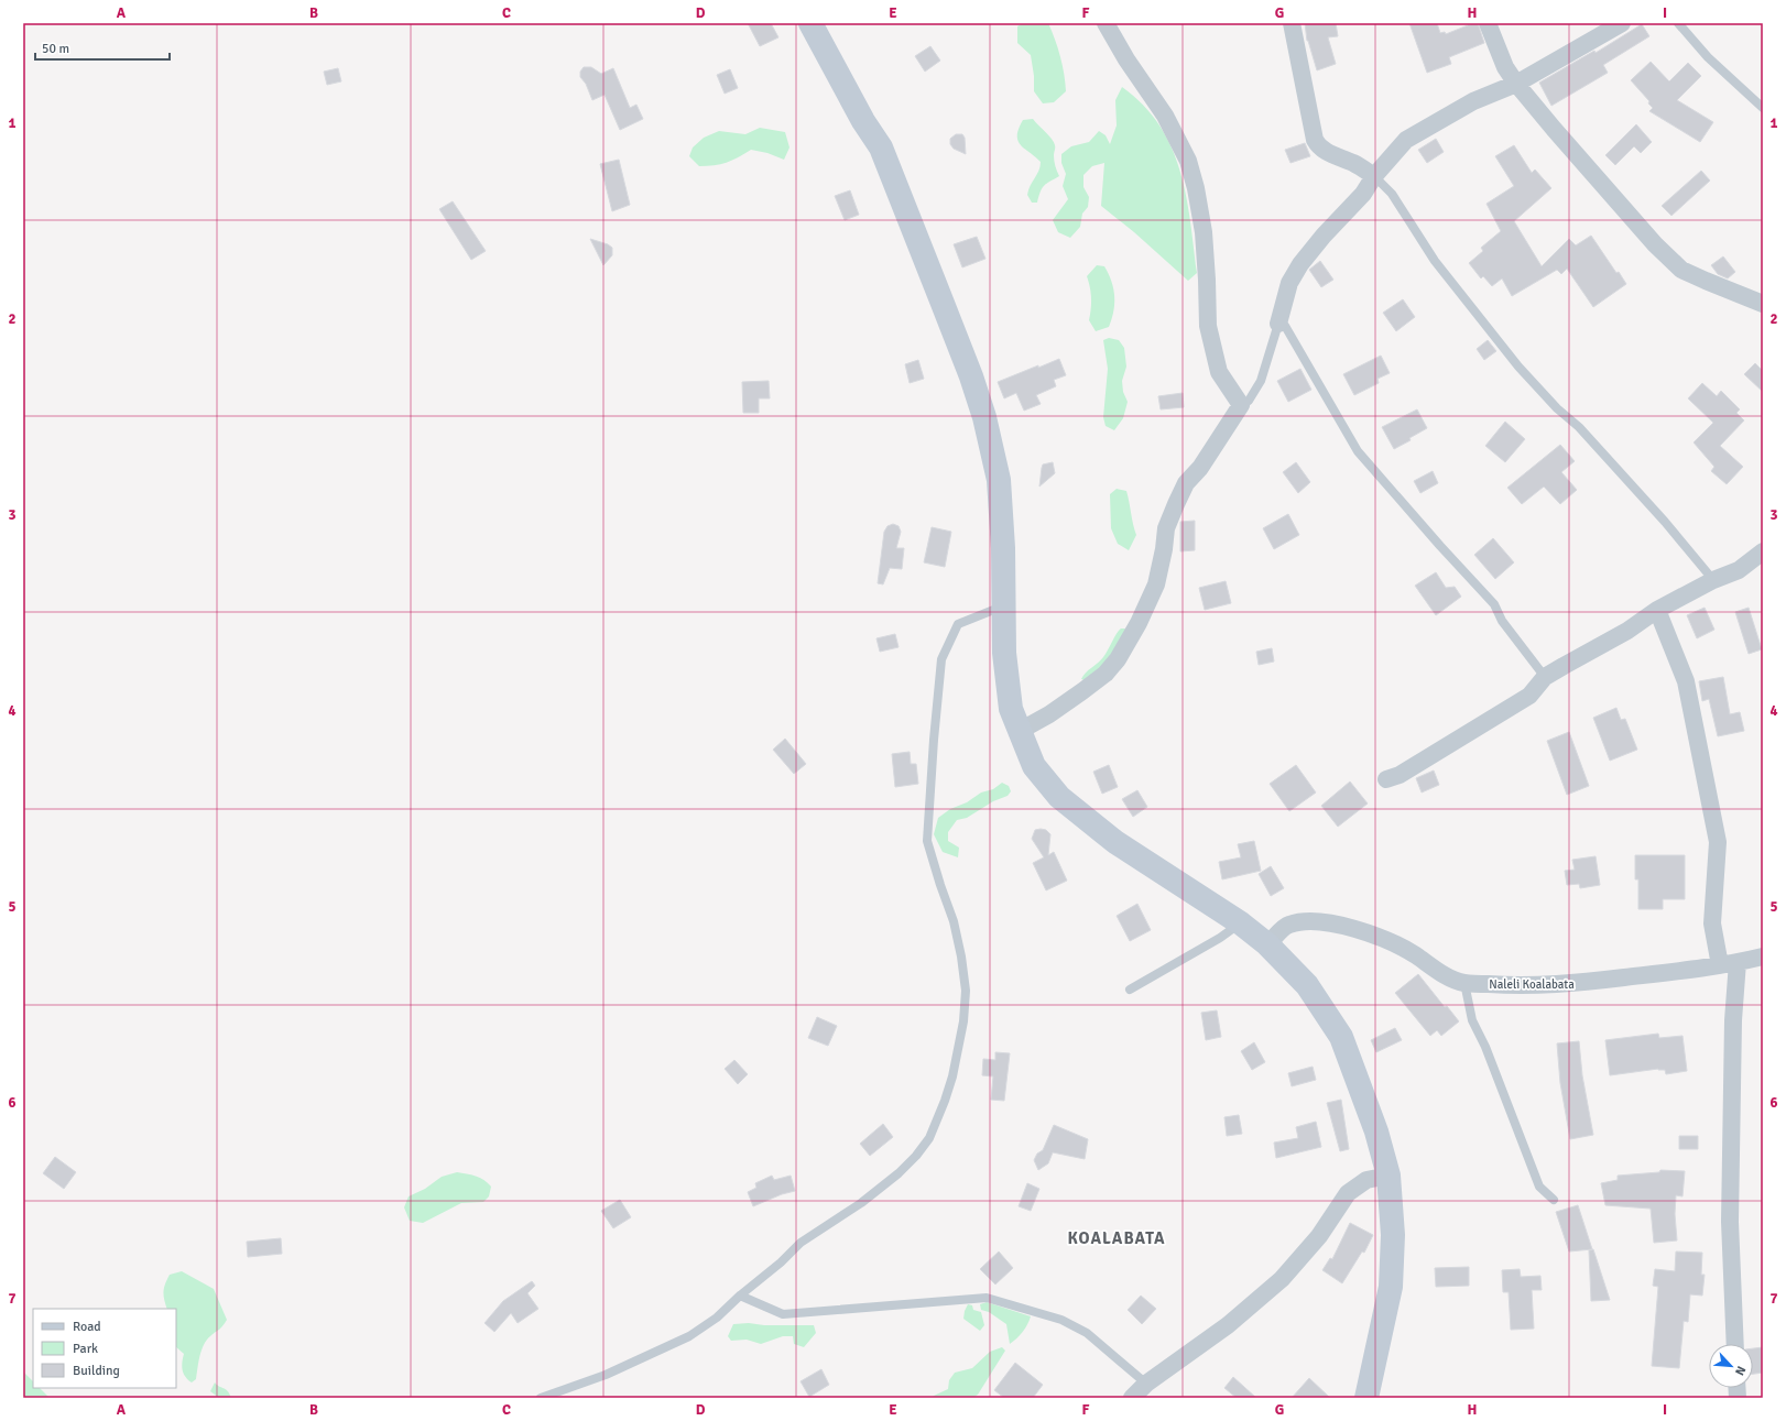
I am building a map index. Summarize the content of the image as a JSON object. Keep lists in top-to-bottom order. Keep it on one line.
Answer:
{"streets":{"street":["Naleli Koalabata"]},"districts":["KOALABATA"],"legend":["Road","Park","Building"],"scale_bar":"50 m","north":"bottom right","grid":{"columns":["A","B","C","D","E","F","G","H","I"],"rows":["1","2","3","4","5","6","7"]}}
